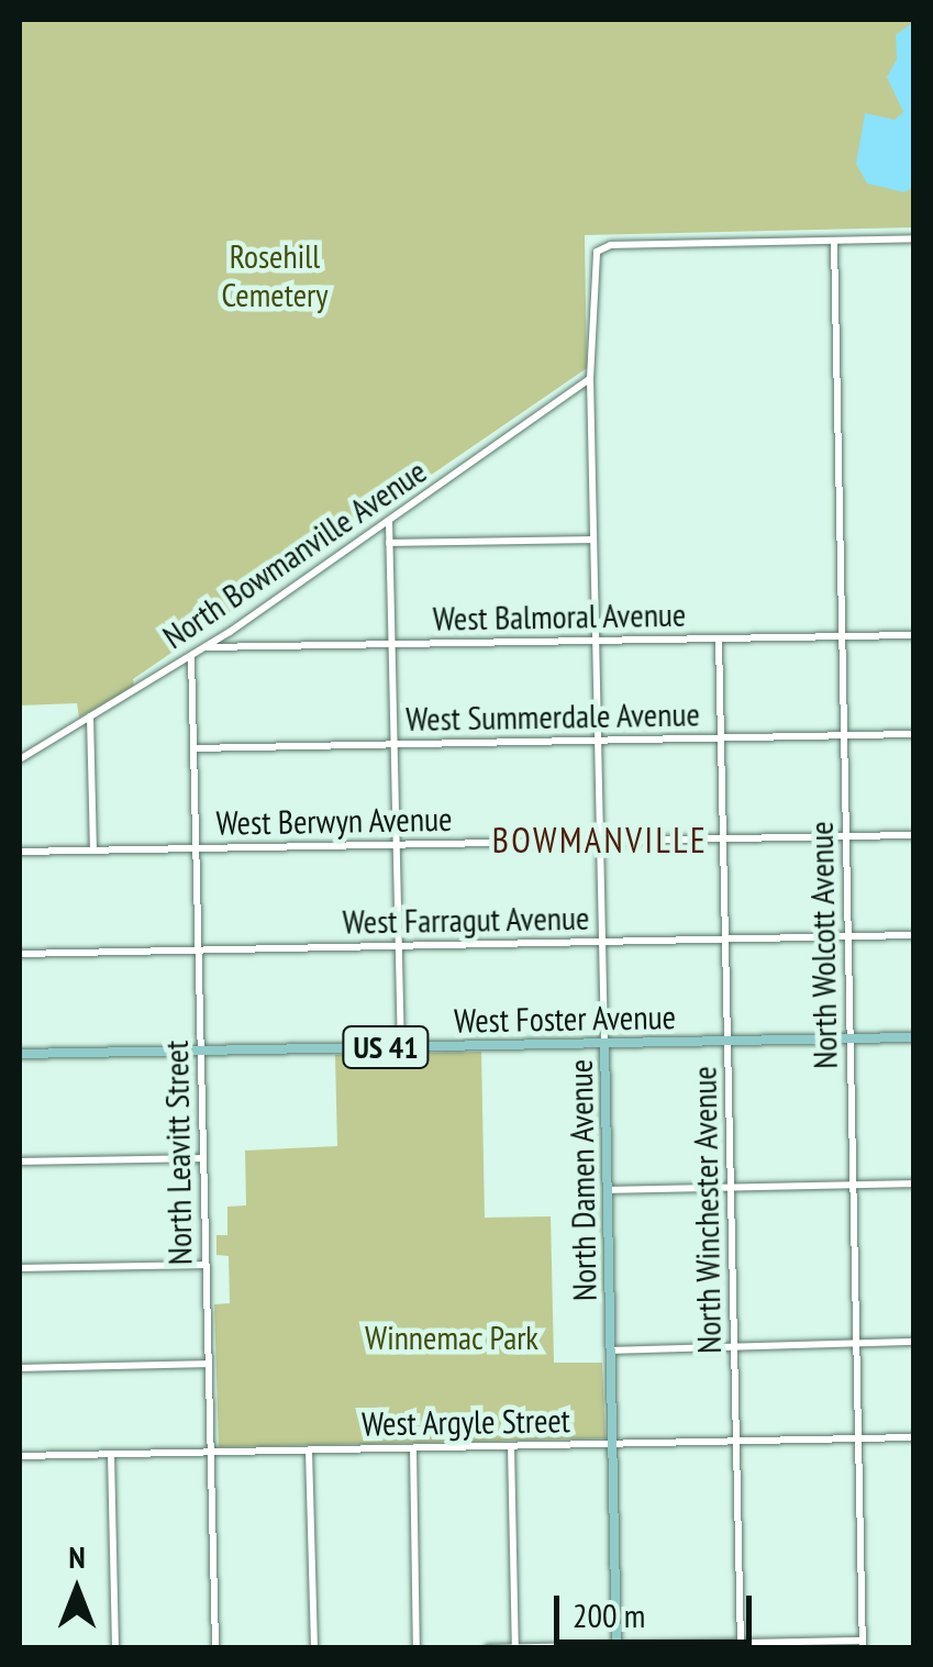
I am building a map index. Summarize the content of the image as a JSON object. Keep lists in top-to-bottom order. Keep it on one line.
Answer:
{"streets":{"main road":["West Foster Avenue","US 41","North Damen Avenue"],"street":["North Bowmanville Avenue","West Balmoral Avenue","West Summerdale Avenue","West Berwyn Avenue","West Farragut Avenue","North Wolcott Avenue","North Leavitt Street","North Winchester Avenue","West Argyle Street"]},"crossings":[["North Bowmanville Avenue","West Balmoral Avenue"],["North Bowmanville Avenue","North Leavitt Street"],["North Bowmanville Avenue","North Damen Avenue"],["West Balmoral Avenue","North Wolcott Avenue"],["West Balmoral Avenue","North Damen Avenue"],["West Balmoral Avenue","North Winchester Avenue"],["West Summerdale Avenue","North Wolcott Avenue"],["West Summerdale Avenue","North Leavitt Street"],["West Summerdale Avenue","North Damen Avenue"],["West Summerdale Avenue","North Winchester Avenue"],["West Berwyn Avenue","North Wolcott Avenue"],["West Berwyn Avenue","North Leavitt Street"],["West Berwyn Avenue","North Damen Avenue"],["West Berwyn Avenue","North Winchester Avenue"],["West Farragut Avenue","North Wolcott Avenue"],["West Farragut Avenue","North Leavitt Street"],["West Farragut Avenue","North Damen Avenue"],["West Farragut Avenue","North Winchester Avenue"],["North Wolcott Avenue","West Foster Avenue"],["North Wolcott Avenue","North Damen Avenue"],["North Wolcott Avenue","West Argyle Street"],["West Foster Avenue","North Leavitt Street"],["West Foster Avenue","North Damen Avenue"],["West Foster Avenue","North Winchester Avenue"],["North Leavitt Street","West Argyle Street"],["North Damen Avenue","West Argyle Street"],["North Winchester Avenue","West Argyle Street"]],"districts":["BOWMANVILLE"],"parks":["Rosehill Cemetery","Winnemac Park"],"scale_bar":"200 m","north":"top"}
